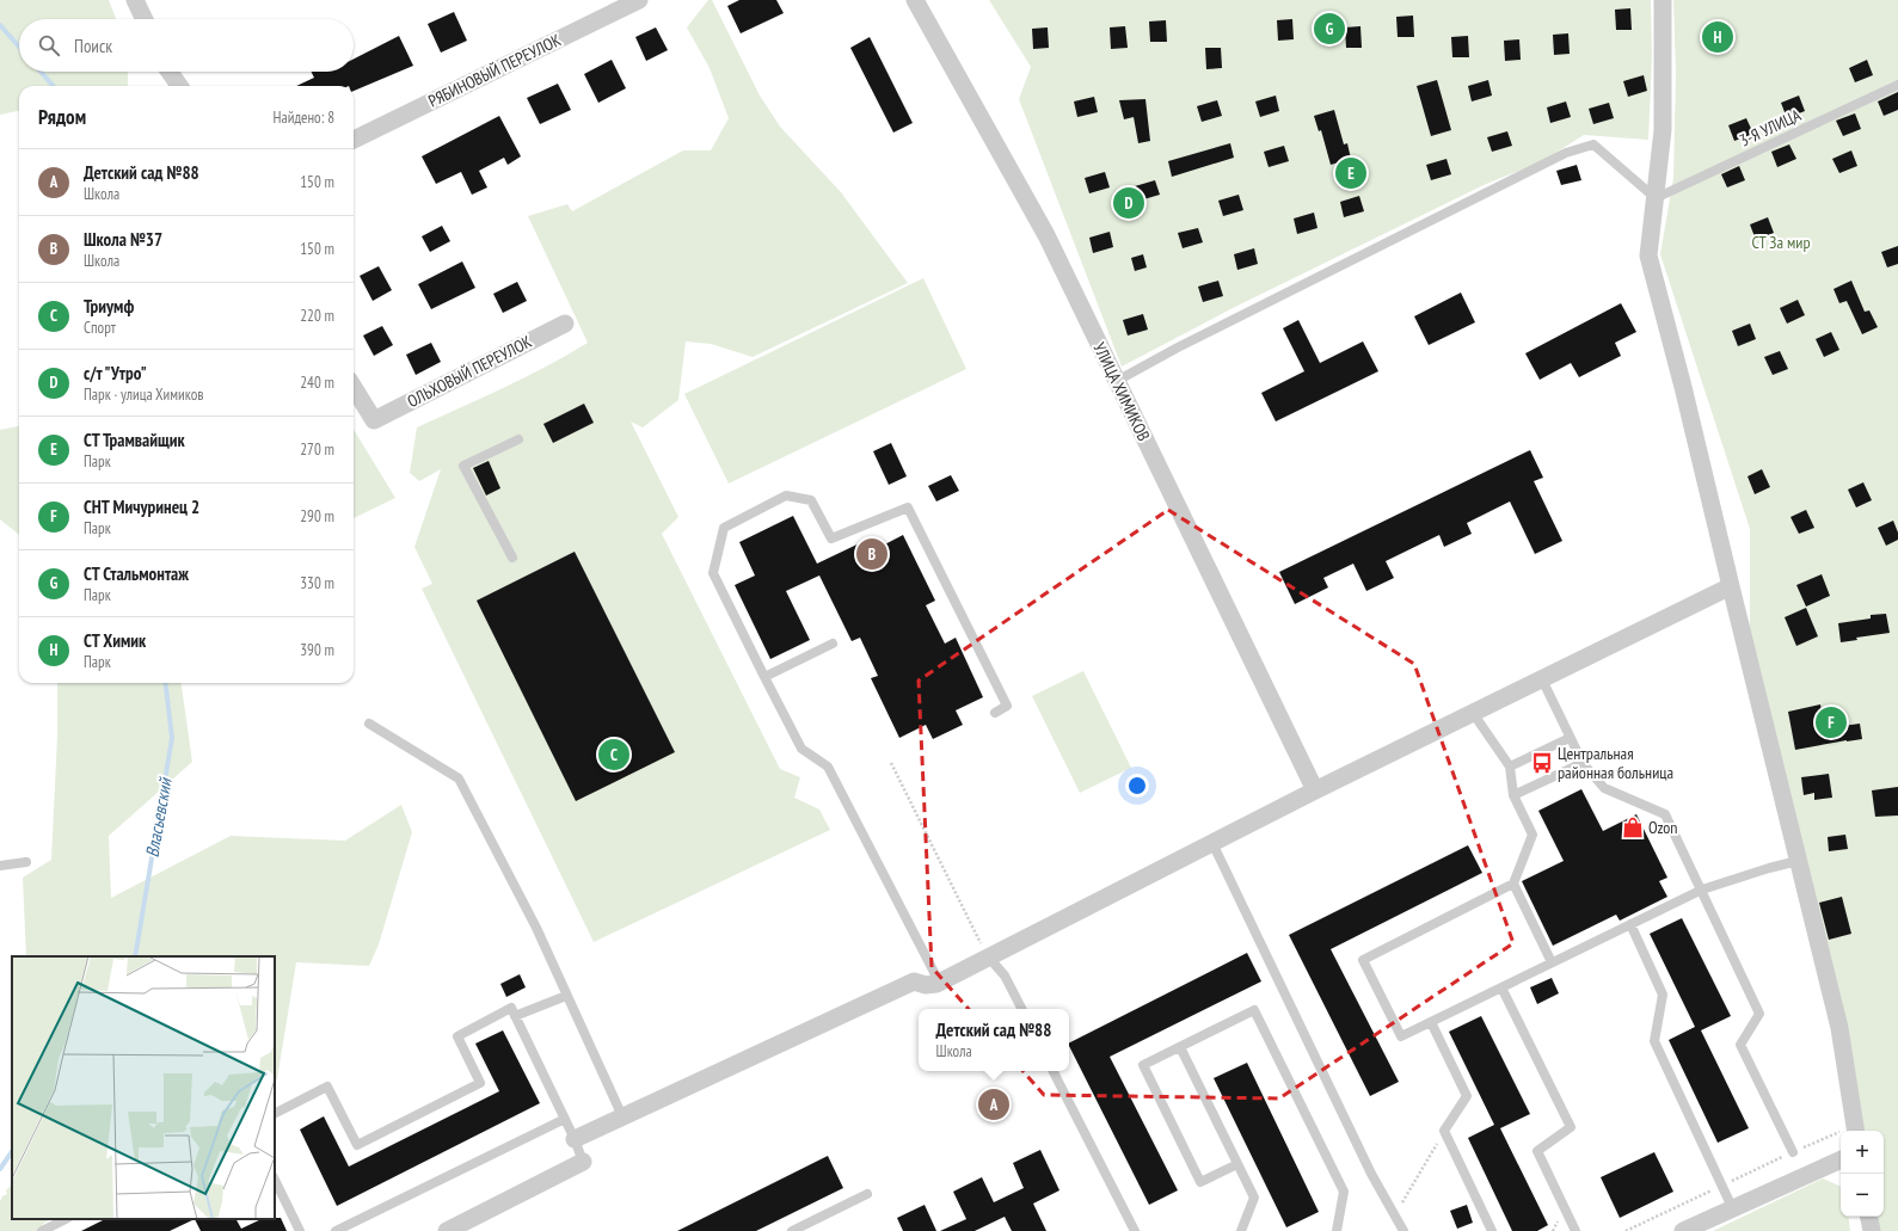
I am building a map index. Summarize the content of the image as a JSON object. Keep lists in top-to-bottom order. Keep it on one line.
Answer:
{"streets":{"street":["РЯБИНОВЫЙ ПЕРЕУЛОК","ОЛЬХОВЫЙ ПЕРЕУЛОК","УЛИЦА ХИМИКОВ"],"lane":["3-Я УЛИЦА"]},"water":["Власьевский"],"parks":["СТ За мир"],"places":{"bus stop":["Центральная районная больница"],"shop":["Ozon"]},"page":{"pins":["G","H","E","D","B","F","C","A"],"search":"Поиск","heading":["Рядом","Найдено: 8"],"list":[{"mark":"A","name":"Детский сад №88","note":"Школа","value":"150 m"},{"mark":"B","name":"Школа №37","note":"Школа","value":"150 m"},{"mark":"C","name":"Триумф","note":"Спорт","value":"220 m"},{"mark":"D","name":"с/т \"Утро\"","note":"Парк · улица Химиков","value":"240 m"},{"mark":"E","name":"СТ Трамвайщик","note":"Парк","value":"270 m"},{"mark":"F","name":"СНТ Мичуринец 2","note":"Парк","value":"290 m"},{"mark":"G","name":"СТ Стальмонтаж","note":"Парк","value":"330 m"},{"mark":"H","name":"СТ Химик","note":"Парк","value":"390 m"}],"popup":["Детский сад №88","Школа"],"map_buttons":["+","−"]}}
